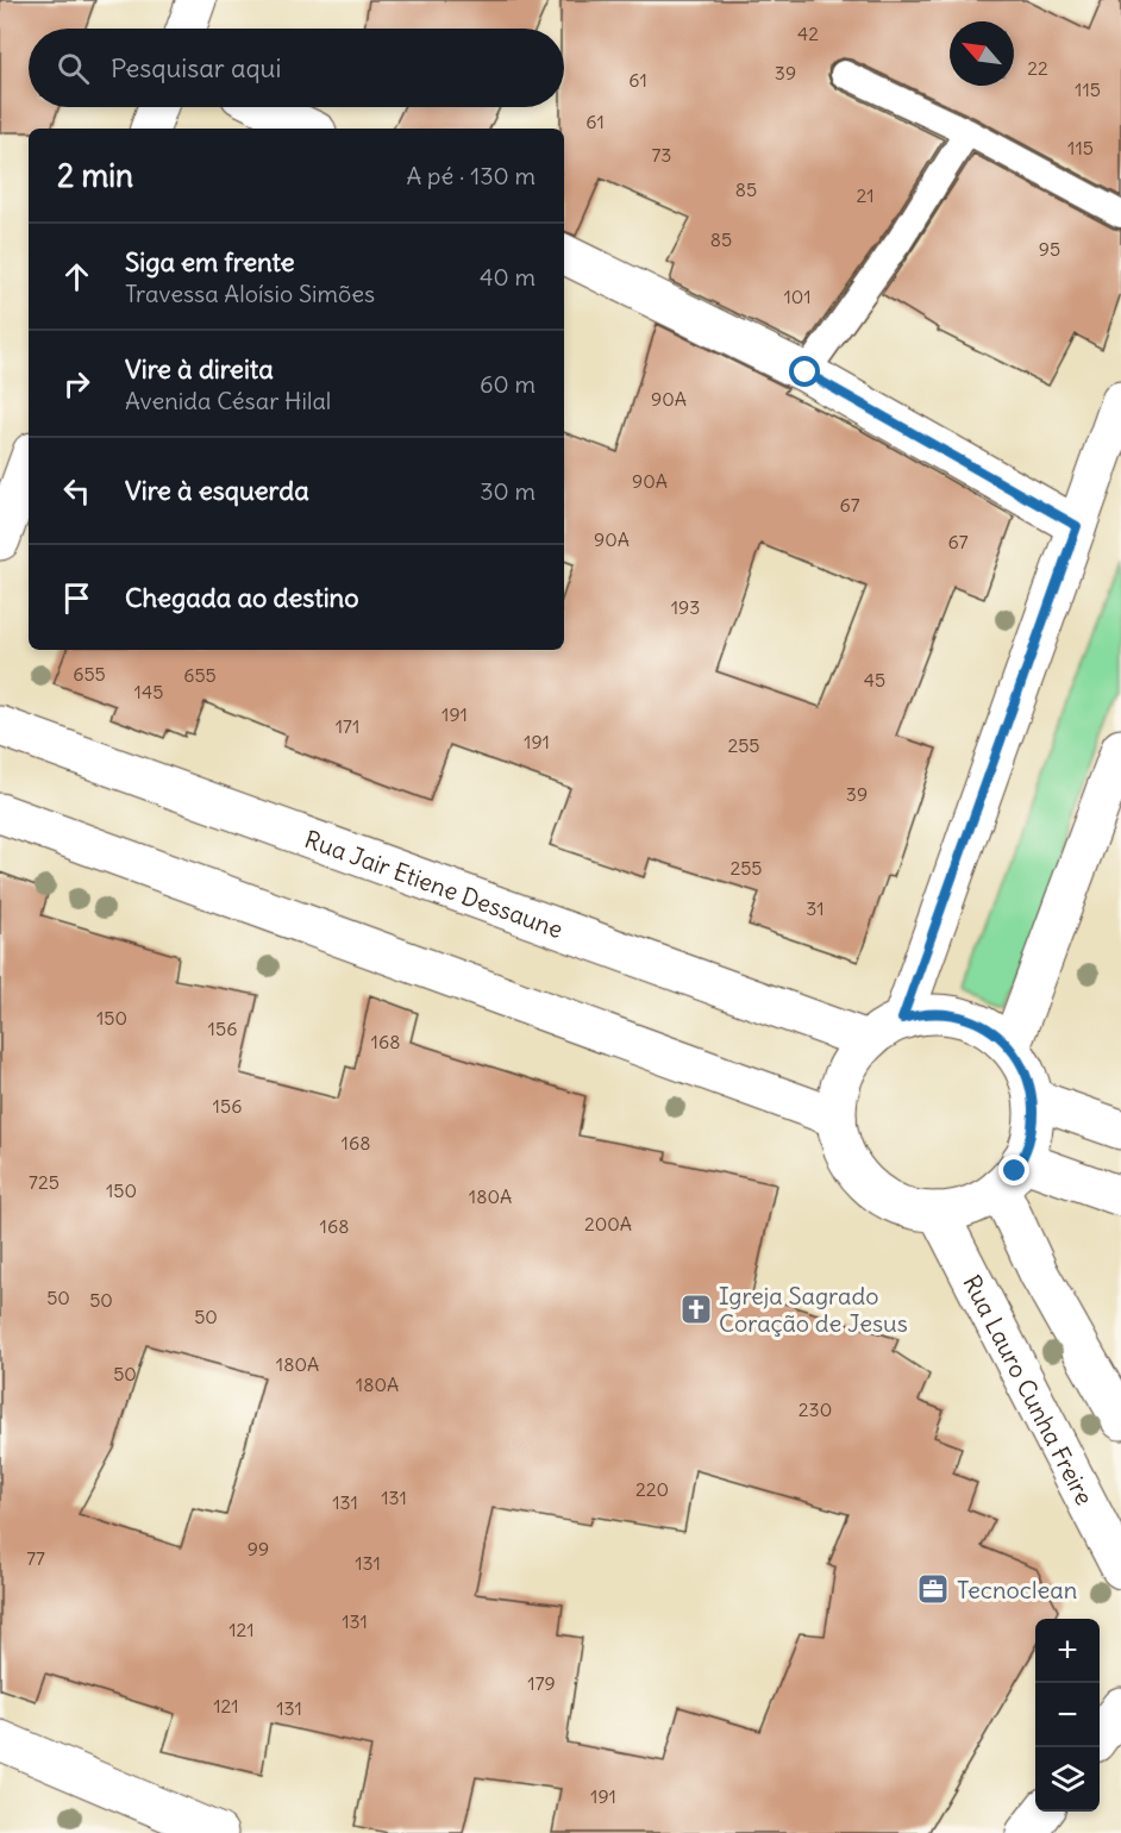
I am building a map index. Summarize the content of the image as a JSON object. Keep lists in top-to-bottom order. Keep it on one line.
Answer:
{"streets":{"street":["Rua Jair Etiene Dessaune","Rua Lauro Cunha Freire"]},"crossings":[["Rua Jair Etiene Dessaune","Rua Lauro Cunha Freire"]],"places":{"church":["Igreja Sagrado Coração de Jesus"],"office":["Tecnoclean"]},"house_numbers":["42","22","39","61","115","61","115","73","85","21","85","95","101","90A","90A","67","90A","67","193","655","655","45","145","191","171","191","255","39","255","31","150","156","168","156","168","725","150","180A","200A","168","50","50","50","180A","50","180A","230","220","131","131","99","77","131","131","121","179","121","131","191"],"north":"top left","page":{"search":"Pesquisar aqui","heading":["2 min","A pé · 130 m"],"list":[["Siga em frente","Travessa Aloísio Simões","40 m"],["Vire à direita","Avenida César Hilal","60 m"],["Vire à esquerda","30 m"],"Chegada ao destino"],"map_buttons":["+","−"]}}
